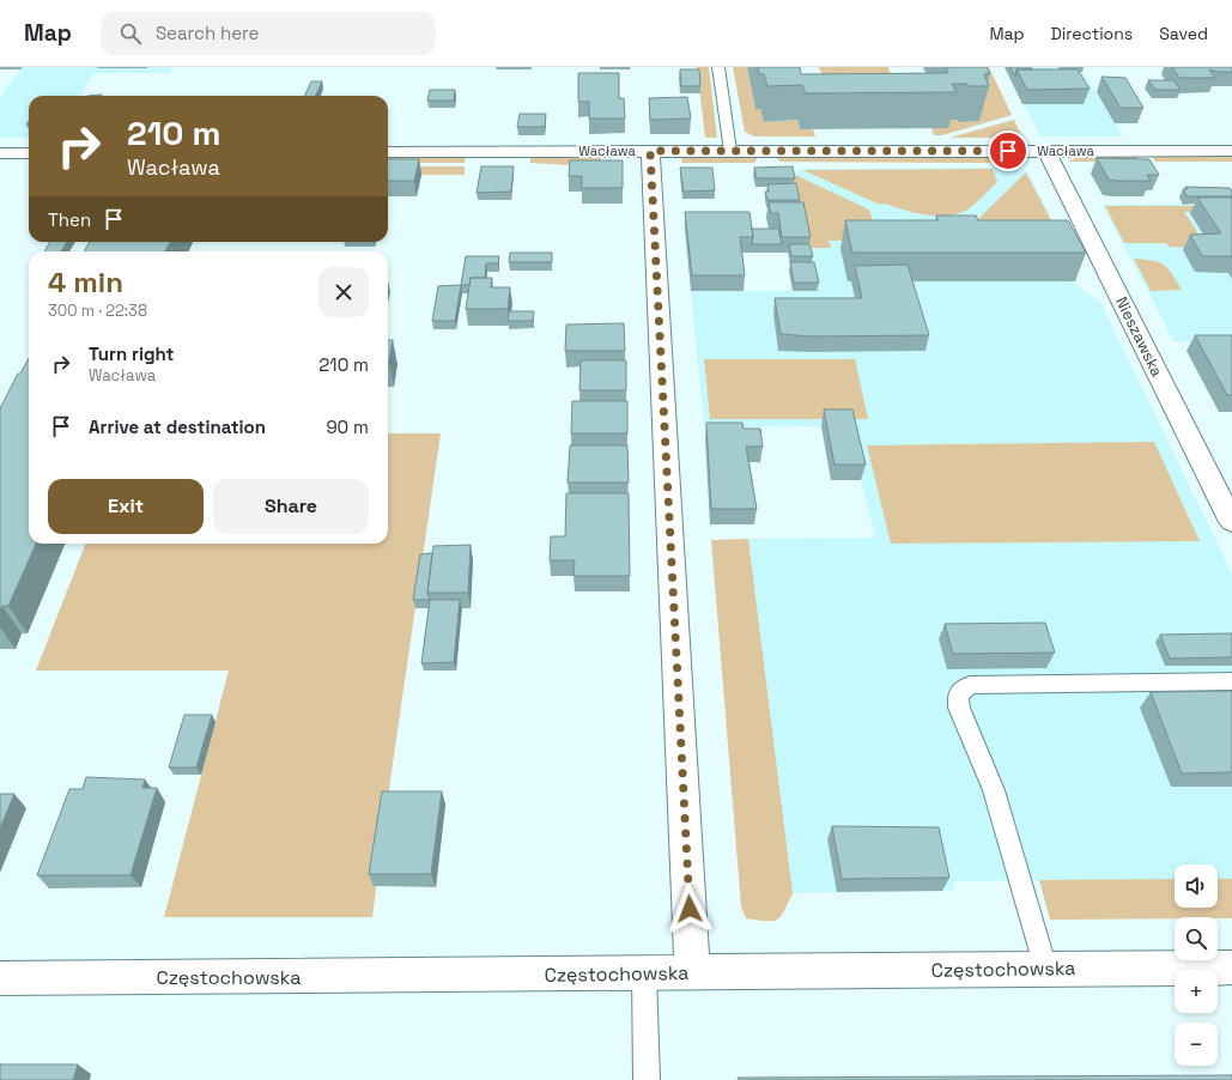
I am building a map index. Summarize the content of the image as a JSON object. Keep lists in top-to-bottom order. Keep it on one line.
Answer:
{"streets":{"street":["Wacława","Nieszawska","Częstochowska"]},"crossings":[["Wacława","Nieszawska"]],"page":{"header":"Map","search":"Search here","nav":["Map","Directions","Saved"],"turn":["210 m","Wacława"],"then":"Then","heading":["4 min","300 m · 22:38"],"list":[{"name":"Turn right","note":"Wacława","value":"210 m"},{"name":"Arrive at destination","value":"90 m"}],"buttons":["Exit","Share"],"map_buttons":["+","−"]}}
